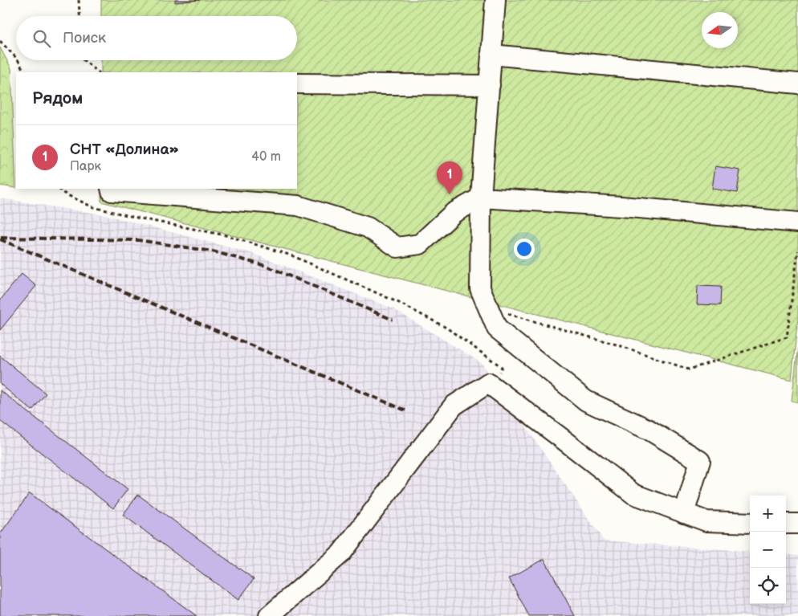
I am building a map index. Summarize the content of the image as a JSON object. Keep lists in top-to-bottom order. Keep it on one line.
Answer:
{"north":"left","page":{"search":"Поиск","heading":"Рядом","list":[{"mark":"1","name":"СНТ «Долина»","note":"Парк","value":"40 m"}],"pins":"1","map_buttons":["+","−"]}}
